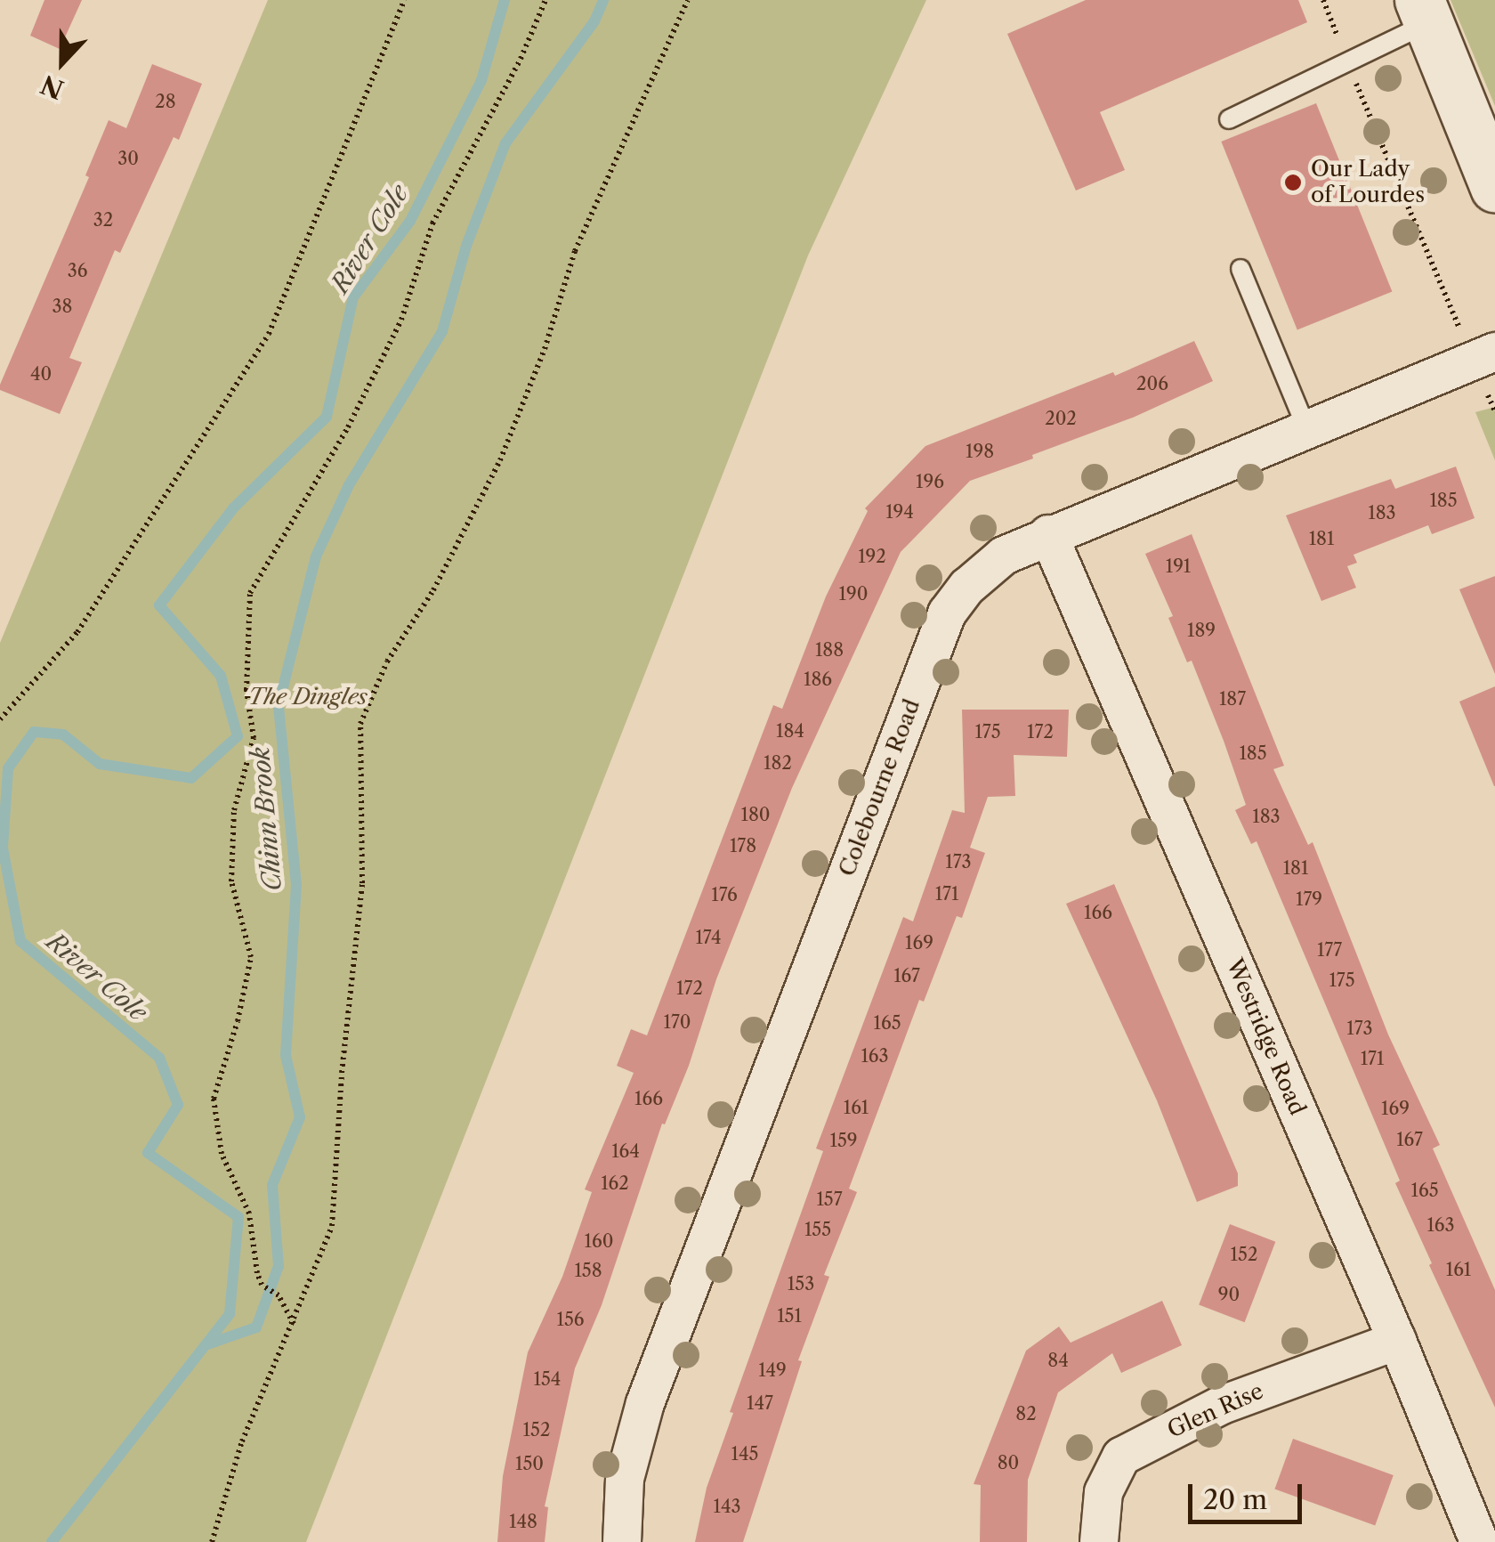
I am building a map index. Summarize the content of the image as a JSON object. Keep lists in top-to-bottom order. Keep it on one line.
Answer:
{"streets":{"street":["Colebourne Road","Westridge Road","Glen Rise"]},"crossings":[["Colebourne Road","Westridge Road"],["Westridge Road","Glen Rise"]],"water":["River Cole","Chinn Brook"],"parks":["The Dingles"],"places":["Our Lady of Lourdes"],"house_numbers":["28","30","32","36","38","40","206","202","198","196","185","194","183","181","192","191","190","189","188","186","187","184","175","172","185","182","180","183","178","173","181","171","176","179","166","174","169","177","167","175","172","170","165","173","163","171","166","161","169","167","159","164","162","165","157","163","155","160","152","161","158","153","90","151","156","84","149","154","147","82","152","145","80","150","143","148"],"scale_bar":"20 m","north":"bottom"}
